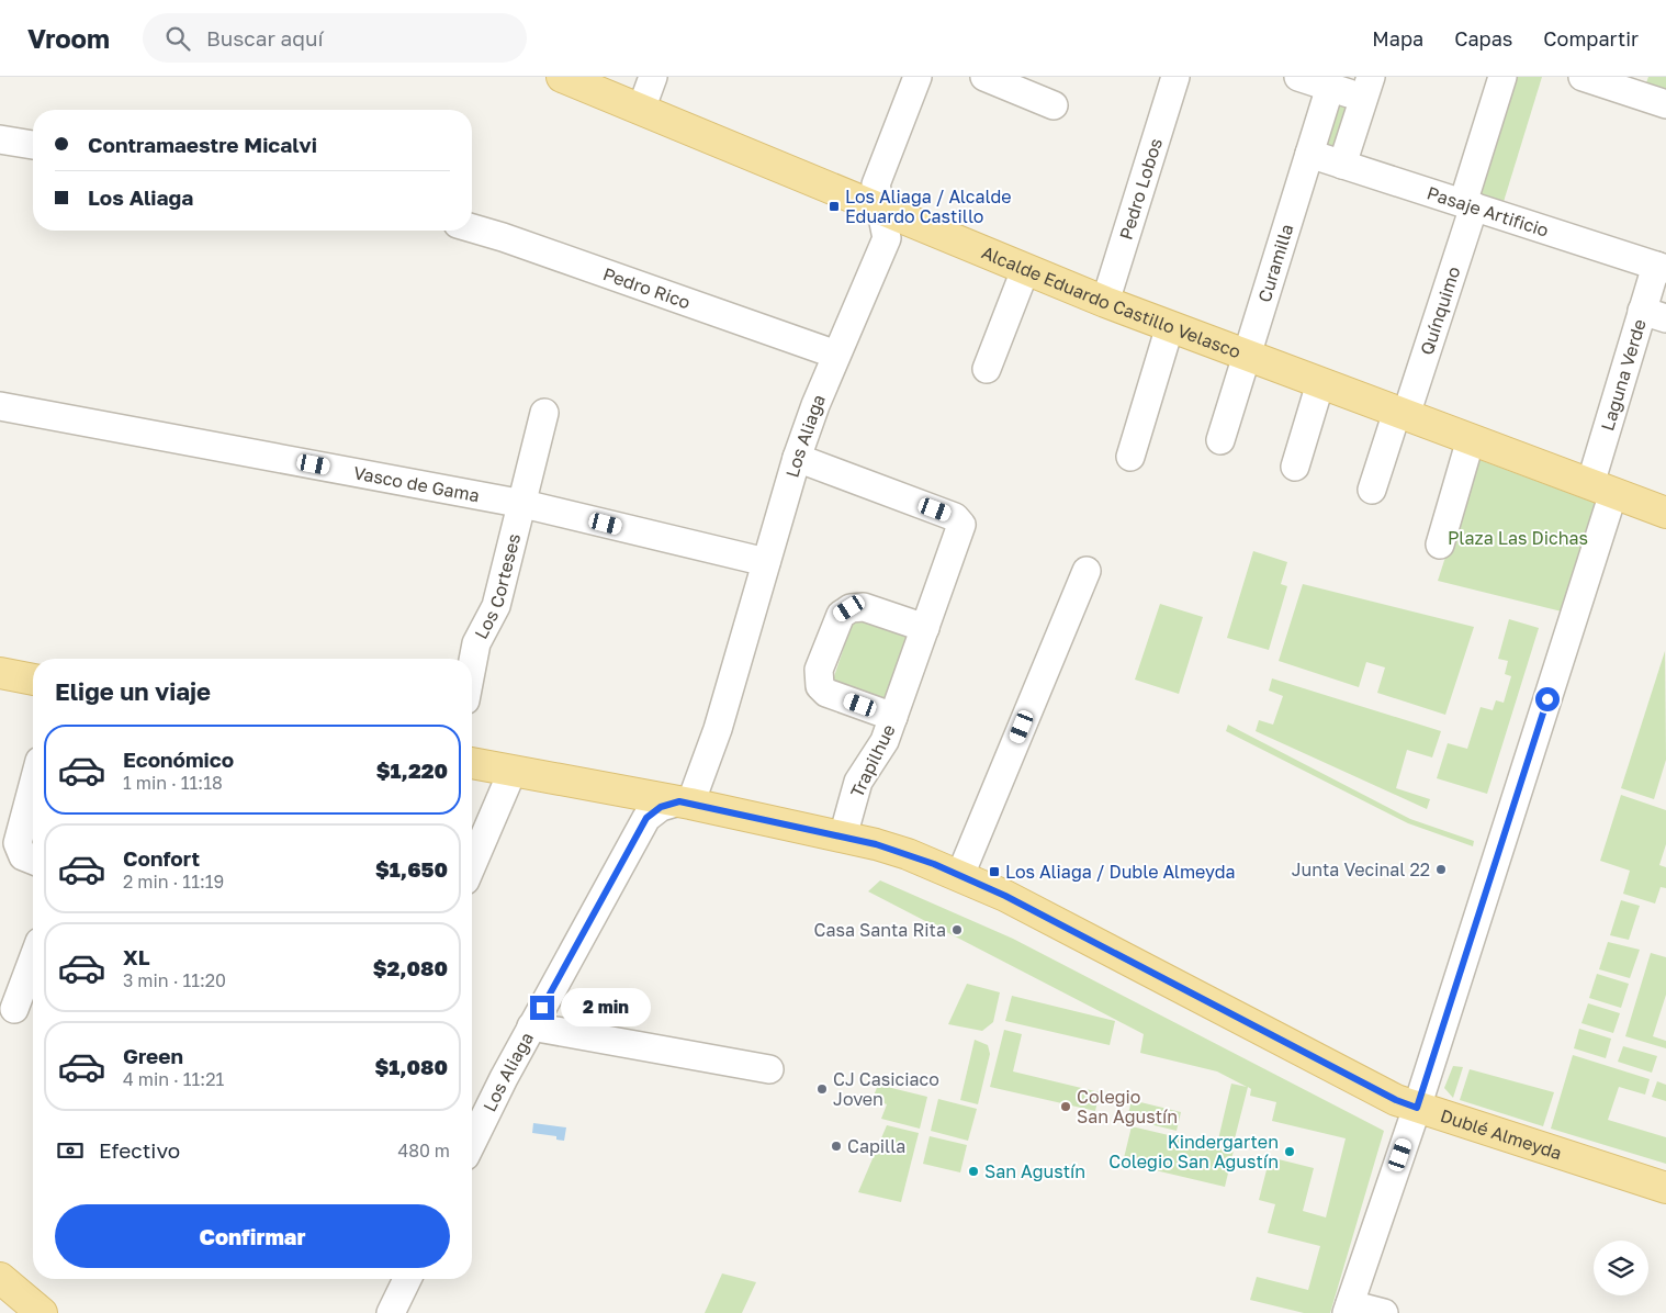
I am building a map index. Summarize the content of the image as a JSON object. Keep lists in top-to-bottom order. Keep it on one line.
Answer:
{"streets":{"main road":["Alcalde Eduardo Castillo Velasco","Dublé Almeyda"],"street":["Pedro Lobos","Pasaje Artificio","Curamilla","Pedro Rico","Quínquimo","Laguna Verde","Los Aliaga","Vasco de Gama","Los Corteses","Trapilhue"]},"crossings":[["Pedro Lobos","Alcalde Eduardo Castillo Velasco"],["Pasaje Artificio","Curamilla"],["Pasaje Artificio","Quínquimo"],["Pasaje Artificio","Laguna Verde"],["Curamilla","Alcalde Eduardo Castillo Velasco"],["Pedro Rico","Los Aliaga"],["Alcalde Eduardo Castillo Velasco","Quínquimo"],["Alcalde Eduardo Castillo Velasco","Laguna Verde"],["Alcalde Eduardo Castillo Velasco","Los Aliaga"],["Laguna Verde","Dublé Almeyda"],["Los Aliaga","Vasco de Gama"],["Los Aliaga","Trapilhue"],["Los Aliaga","Dublé Almeyda"],["Vasco de Gama","Los Corteses"],["Trapilhue","Dublé Almeyda"]],"parks":["Plaza Las Dichas"],"places":{"transit":["Los Aliaga / Alcalde Eduardo Castillo","Los Aliaga / Duble Almeyda"],"other":["Junta Vecinal 22","Casa Santa Rita","CJ Casiciaco Joven","Colegio San Agustín","Capilla","Kindergarten Colegio San Agustín","San Agustín"]},"page":{"header":"Vroom","search":"Buscar aquí","nav":["Mapa","Capas","Compartir"],"banner":["Contramaestre Micalvi","Los Aliaga"],"heading":"Elige un viaje","list":[{"name":"Económico","note":"1 min · 11:18","value":"$1,220"},{"name":"Confort","note":"2 min · 11:19","value":"$1,650"},{"name":"XL","note":"3 min · 11:20","value":"$2,080"},{"name":"Green","note":"4 min · 11:21","value":"$1,080"}],"bubble":"2 min","pay":["Efectivo","480 m"],"buttons":"Confirmar"}}
